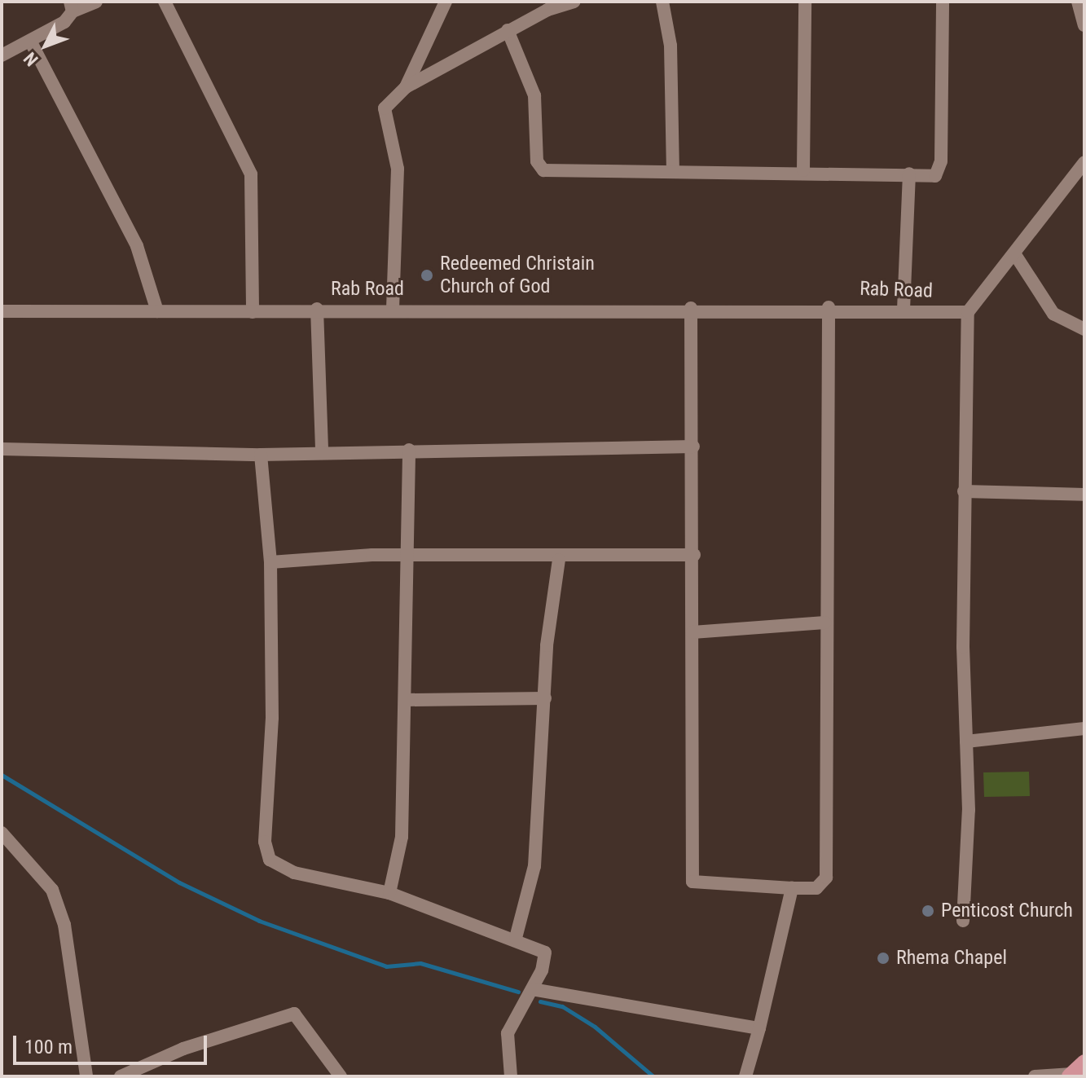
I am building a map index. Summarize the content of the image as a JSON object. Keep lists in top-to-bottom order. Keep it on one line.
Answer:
{"streets":{"street":["Rab Road"]},"places":["Redeemed Christain Church of God","Penticost Church","Rhema Chapel"],"scale_bar":"100 m","north":"bottom left"}
